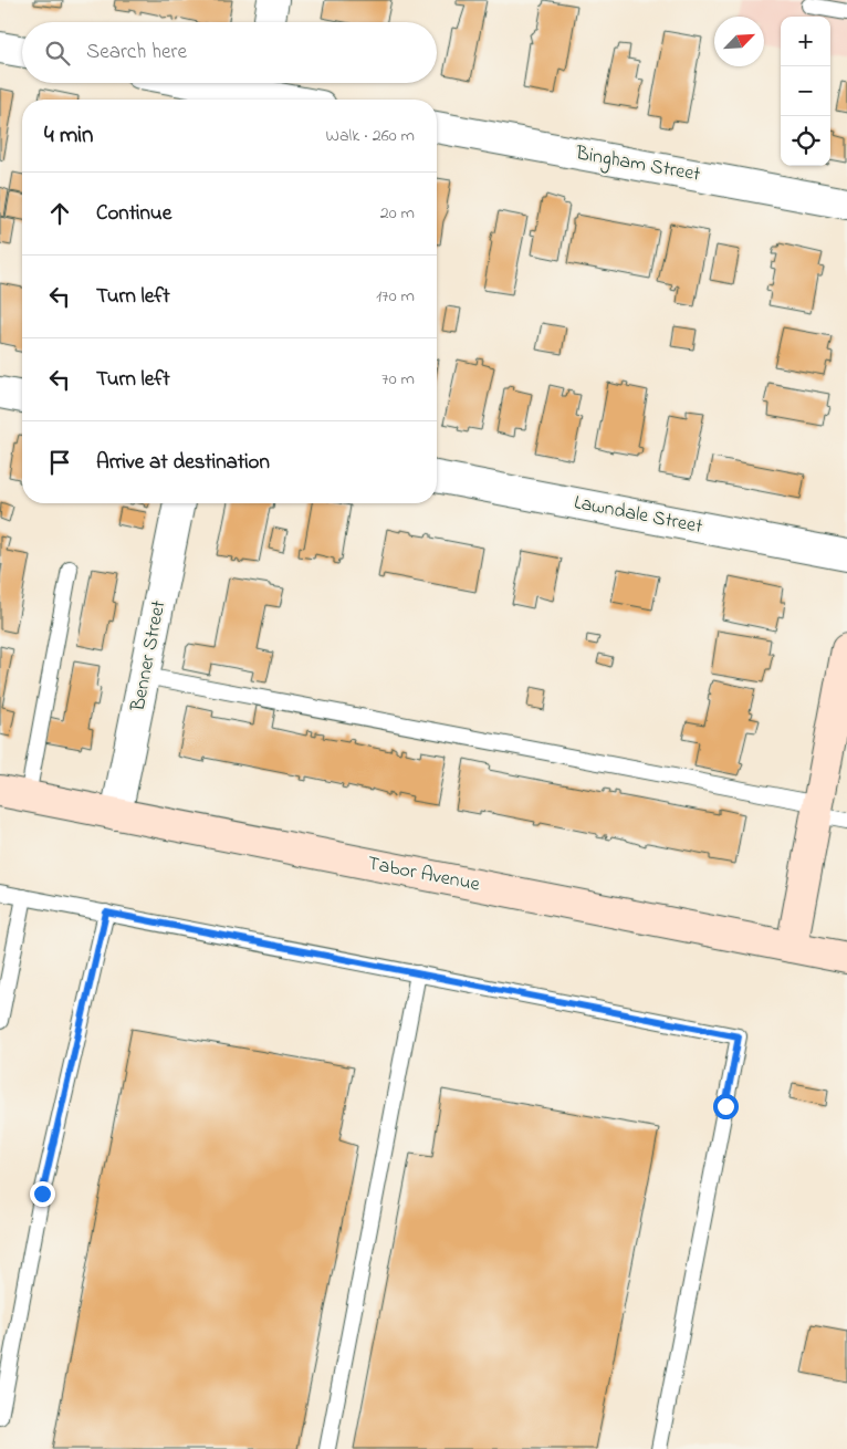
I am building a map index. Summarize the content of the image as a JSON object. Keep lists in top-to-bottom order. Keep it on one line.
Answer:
{"streets":{"street":["Bingham Street","Lawndale Street","Benner Street","Tabor Avenue"]},"crossings":[["Benner Street","Tabor Avenue"]],"north":"top right","page":{"map_buttons":["+","−"],"search":"Search here","heading":["4 min","Walk · 260 m"],"list":[["Continue","20 m"],["Turn left","170 m"],["Turn left","70 m"],"Arrive at destination"]}}
